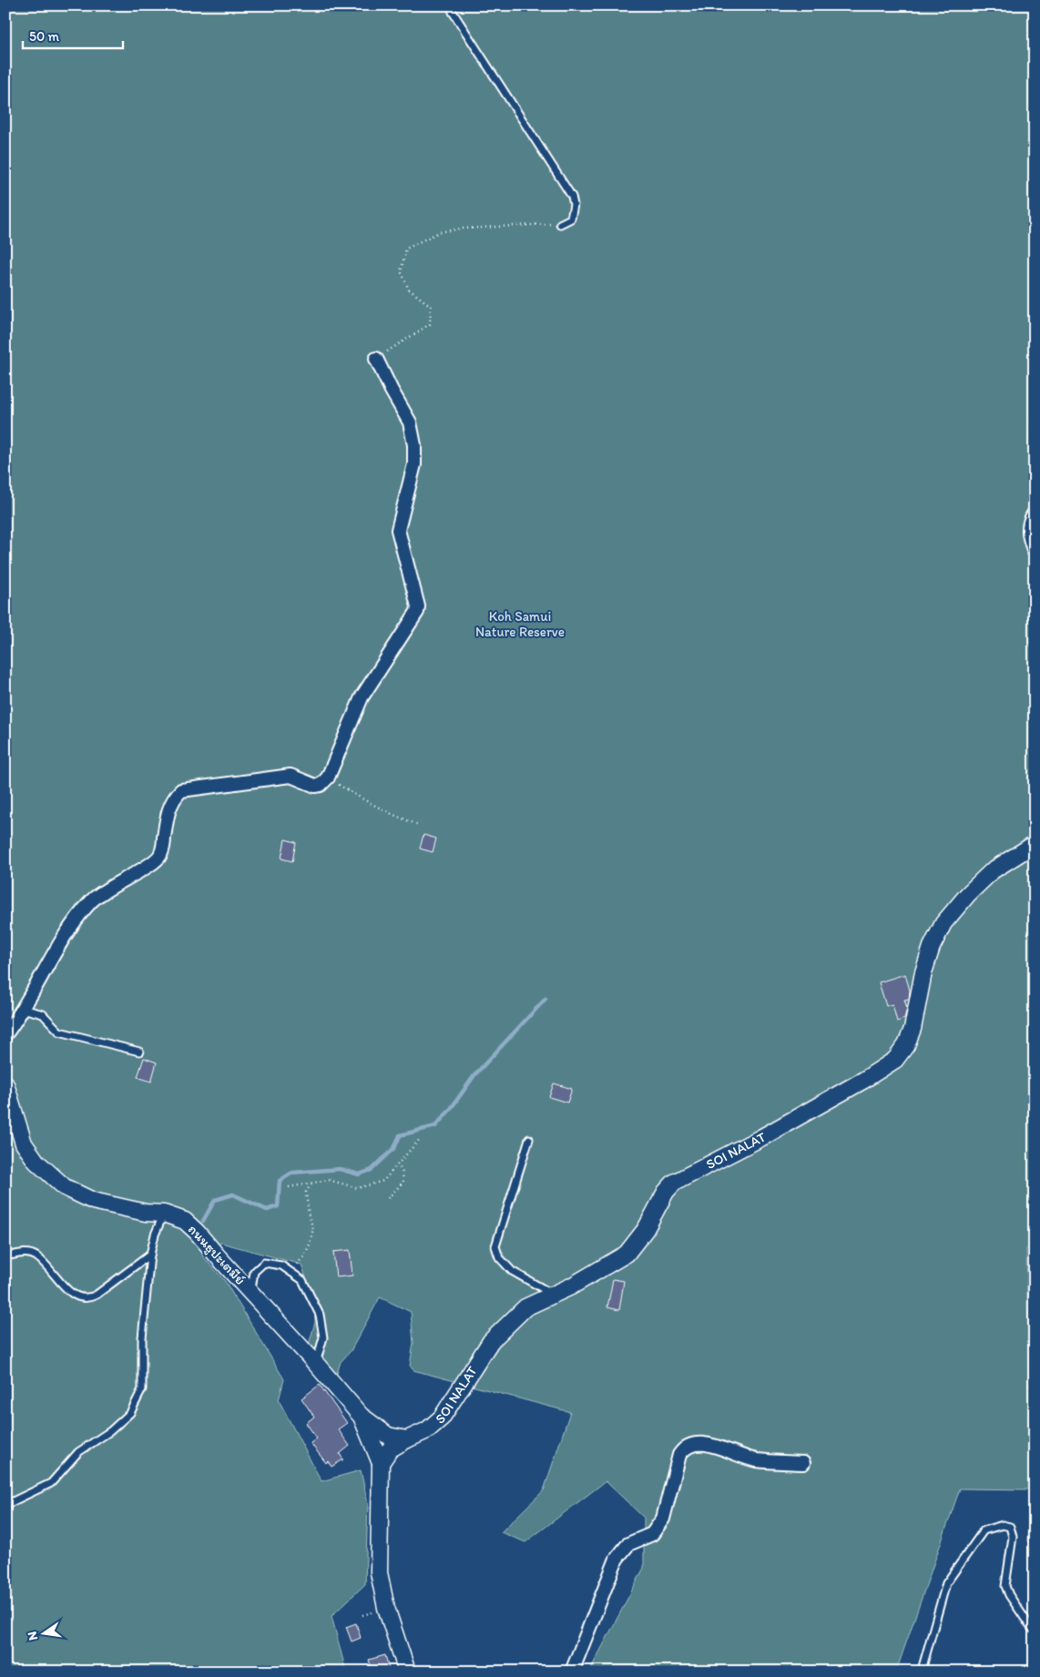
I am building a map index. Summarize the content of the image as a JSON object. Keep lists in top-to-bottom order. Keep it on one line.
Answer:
{"streets":{"street":["SOI NALAT","ถนนธูปะเตมีย์"]},"parks":["Koh Samui Nature Reserve"],"scale_bar":"50 m","north":"left"}
